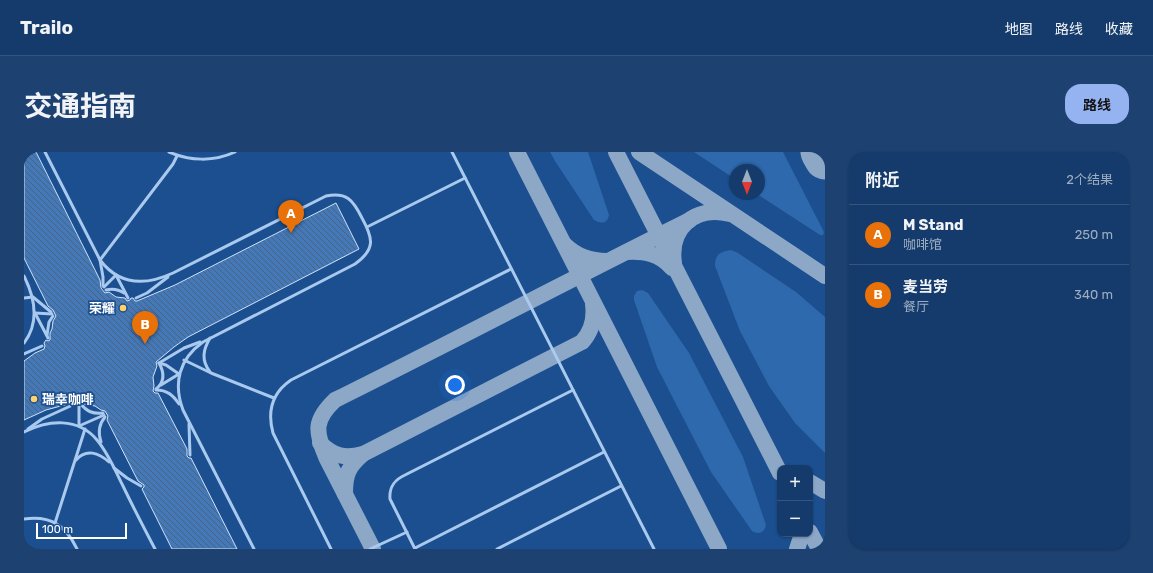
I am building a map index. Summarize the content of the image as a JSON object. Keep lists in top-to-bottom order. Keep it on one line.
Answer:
{"places":["荣耀","瑞幸咖啡"],"scale_bar":"100 m","north":"bottom","page":{"header":"Trailo","nav":["地图","路线","收藏"],"title":"交通指南","buttons":"路线","heading":["附近","2个结果"],"pins":["A","B"],"list":[{"mark":"A","name":"M Stand","note":"咖啡馆","value":"250 m"},{"mark":"B","name":"麦当劳","note":"餐厅","value":"340 m"}],"map_buttons":["+","−"],"scale":"100 m"}}
